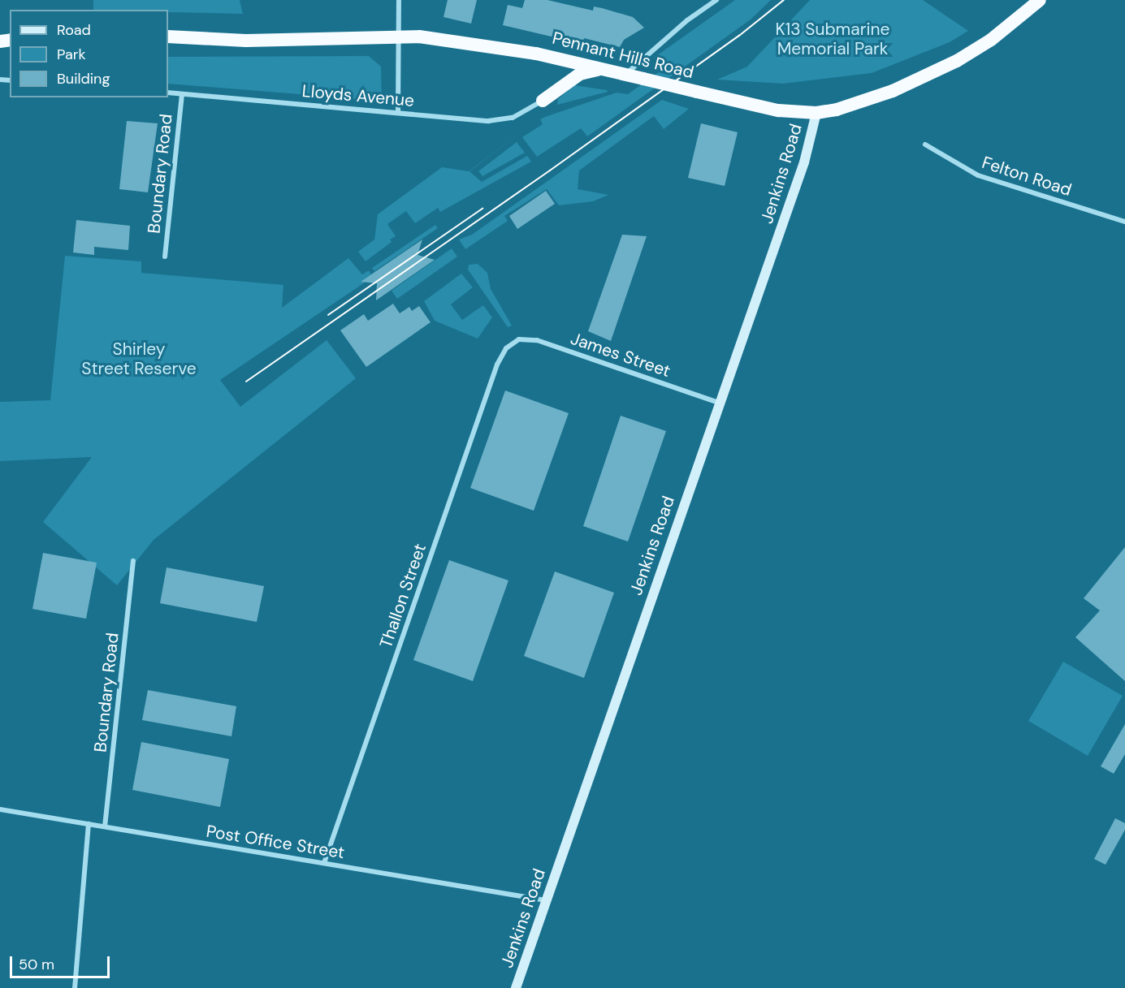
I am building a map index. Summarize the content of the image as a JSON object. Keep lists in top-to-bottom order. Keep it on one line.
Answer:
{"streets":{"highway":["Pennant Hills Road"],"main road":["Jenkins Road"],"street":["Lloyds Avenue","Boundary Road","Felton Road","James Street","Thallon Street","Post Office Street"]},"crossings":[["Pennant Hills Road","Jenkins Road"],["Lloyds Avenue","Boundary Road"],["Boundary Road","Post Office Street"],["Jenkins Road","James Street"],["Jenkins Road","Post Office Street"],["James Street","Thallon Street"],["Thallon Street","Post Office Street"]],"parks":["K13 Submarine Memorial Park","Shirley Street Reserve"],"legend":["Road","Park","Building"],"scale_bar":"50 m"}
